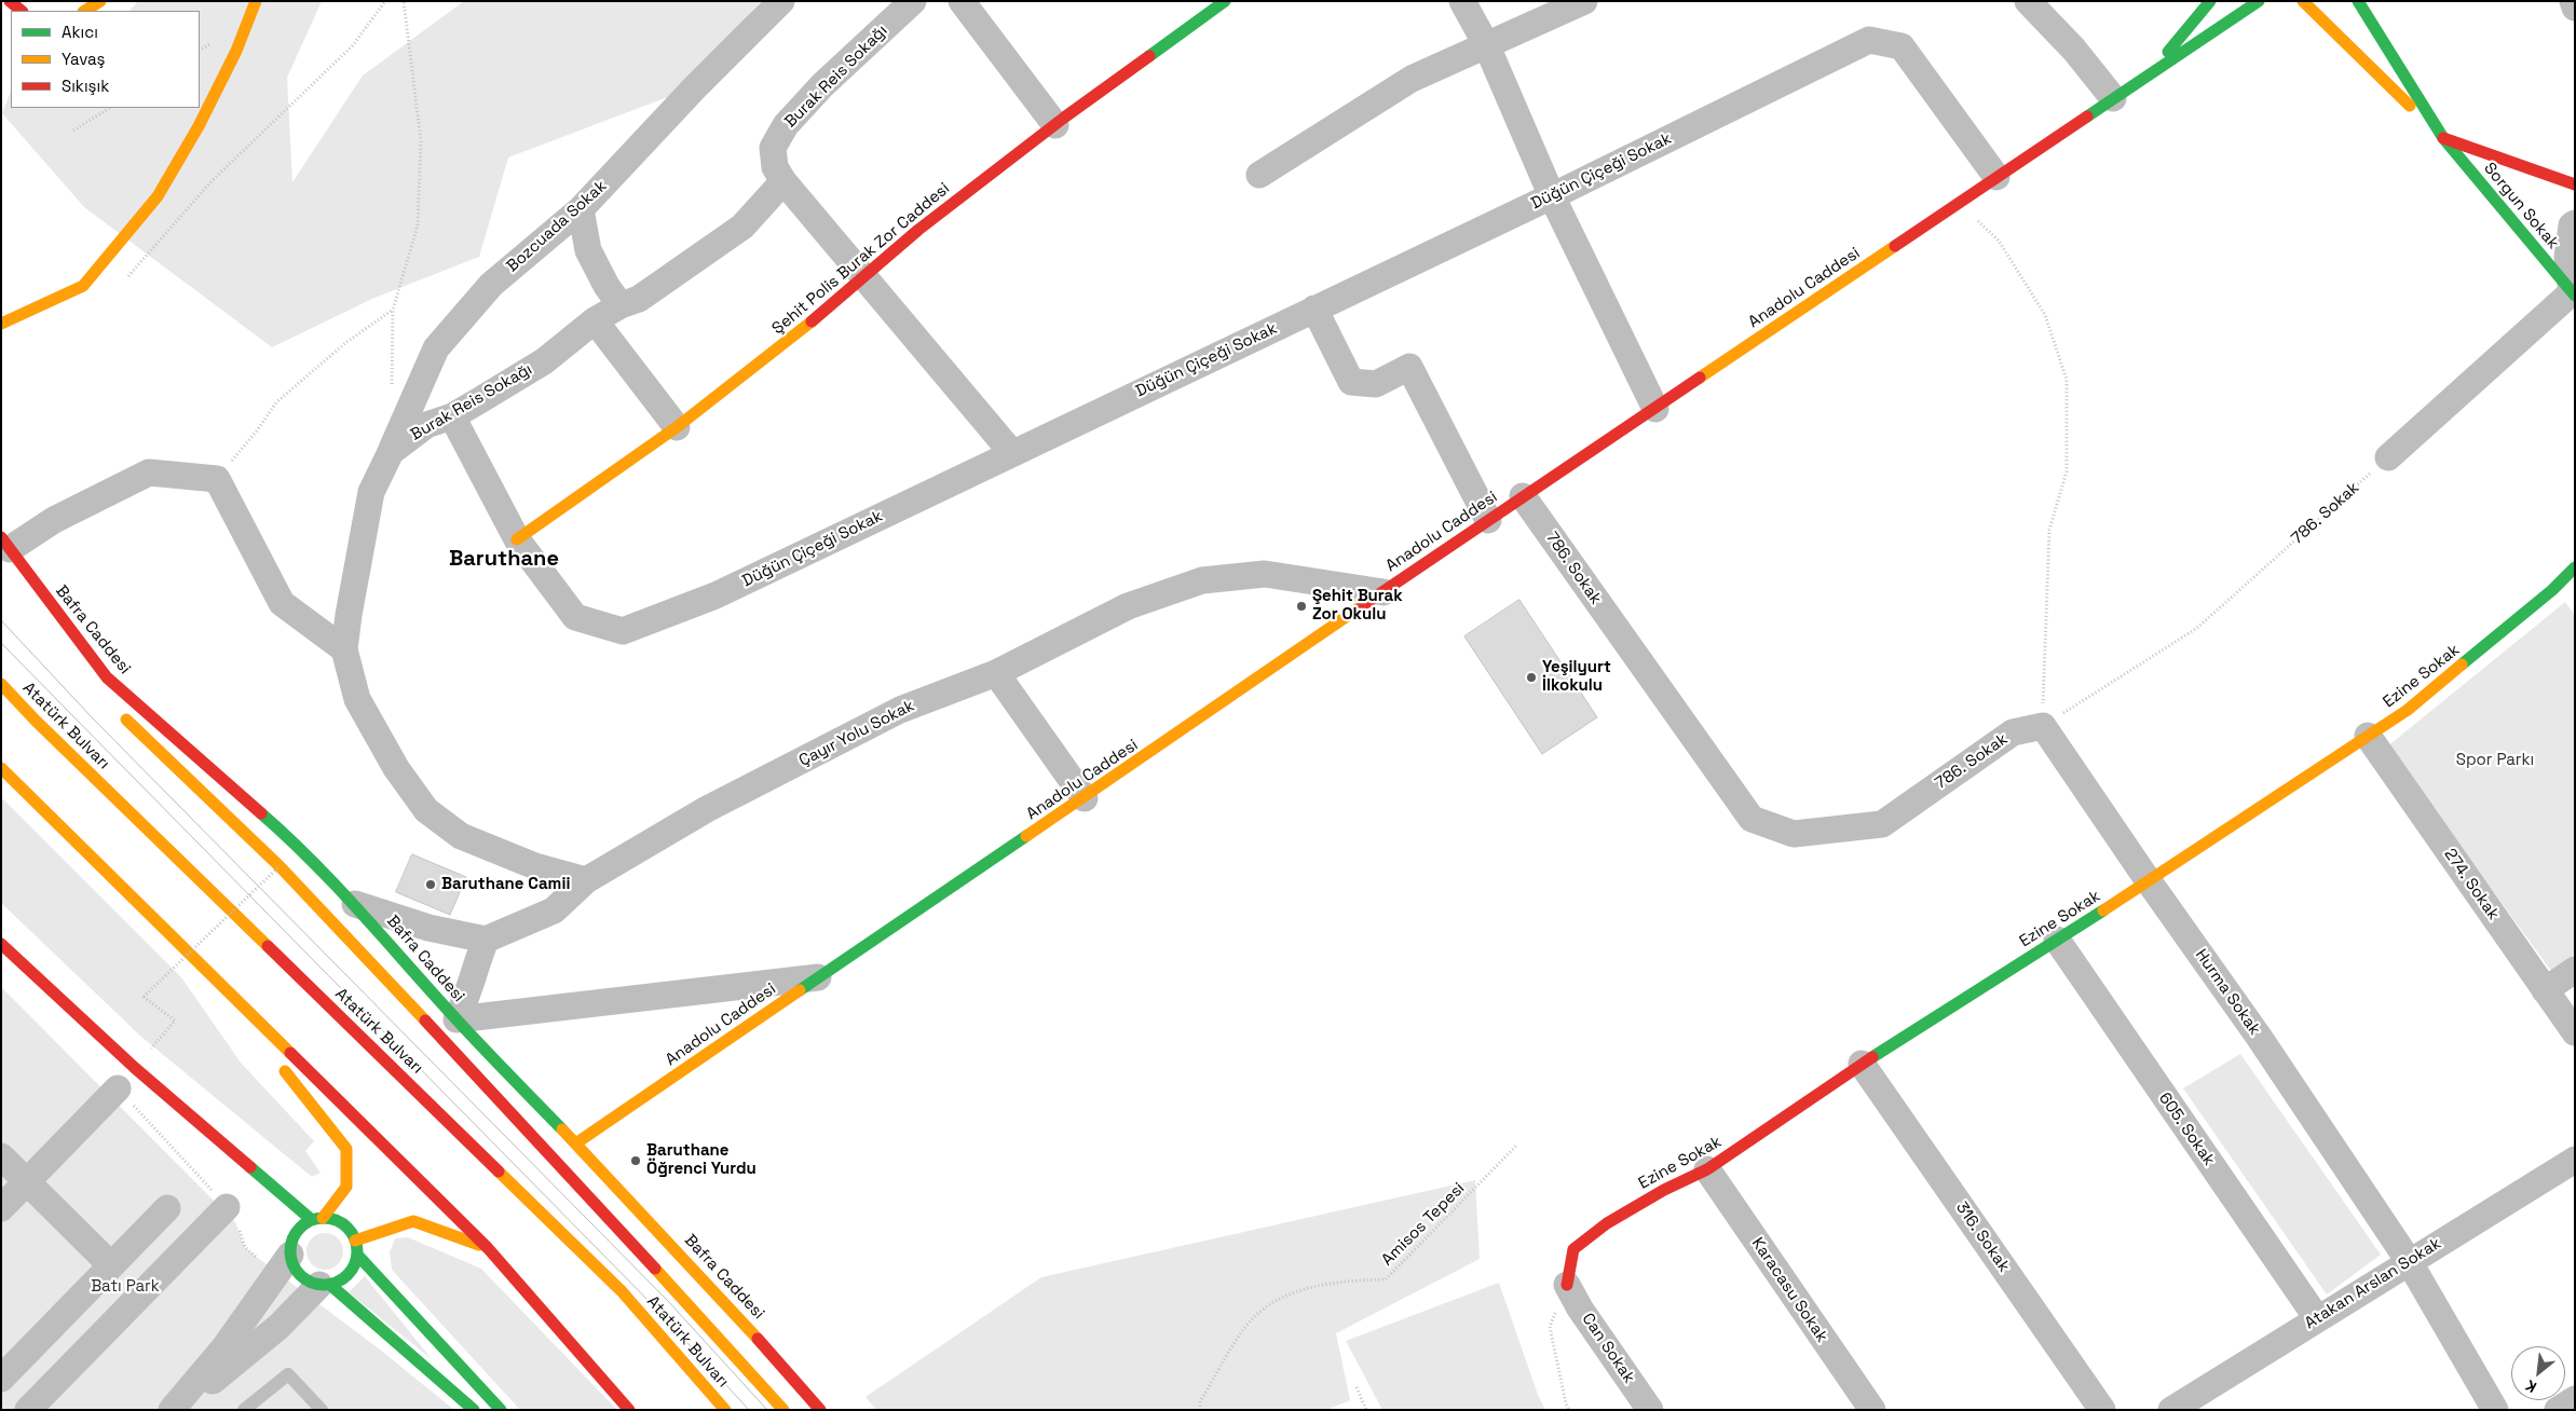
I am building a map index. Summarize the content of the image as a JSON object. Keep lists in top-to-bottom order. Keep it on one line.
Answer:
{"streets":{"main road":["Sorgun Sokak","Şehit Polis Burak Zor Caddesi","Anadolu Caddesi","Bafra Caddesi","Ezine Sokak","Atatürk Bulvarı"],"street":["Burak Reis Sokağı","Düğün Çiçeği Sokak","Bozcuada Sokak","786. Sokak","Çayır Yolu Sokak","274. Sokak","Hurma Sokak","605. Sokak","316. Sokak","Atakan Arslan Sokak","Karacasu Sokak","Can Sokak"],"path":["Amisos Tepesi"]},"crossings":[["Burak Reis Sokağı","Düğün Çiçeği Sokak"],["Burak Reis Sokağı","Bozcuada Sokak"],["Burak Reis Sokağı","Çayır Yolu Sokak"],["Düğün Çiçeği Sokak","Şehit Polis Burak Zor Caddesi"],["Düğün Çiçeği Sokak","Anadolu Caddesi"],["Anadolu Caddesi","786. Sokak"],["Anadolu Caddesi","Bafra Caddesi"],["Anadolu Caddesi","Çayır Yolu Sokak"],["786. Sokak","Hurma Sokak"],["Ezine Sokak","274. Sokak"],["Ezine Sokak","Hurma Sokak"],["Ezine Sokak","605. Sokak"],["Ezine Sokak","316. Sokak"],["Ezine Sokak","Karacasu Sokak"],["Ezine Sokak","Can Sokak"],["Hurma Sokak","Atakan Arslan Sokak"],["605. Sokak","Atakan Arslan Sokak"]],"districts":["Baruthane"],"parks":["Spor Parkı","Batı Park"],"places":["Şehit Burak Zor Okulu","Yeşilyurt İlkokulu","Baruthane Camii","Baruthane Öğrenci Yurdu"],"legend":["Akıcı","Yavaş","Sıkışık"],"north":"bottom left"}
